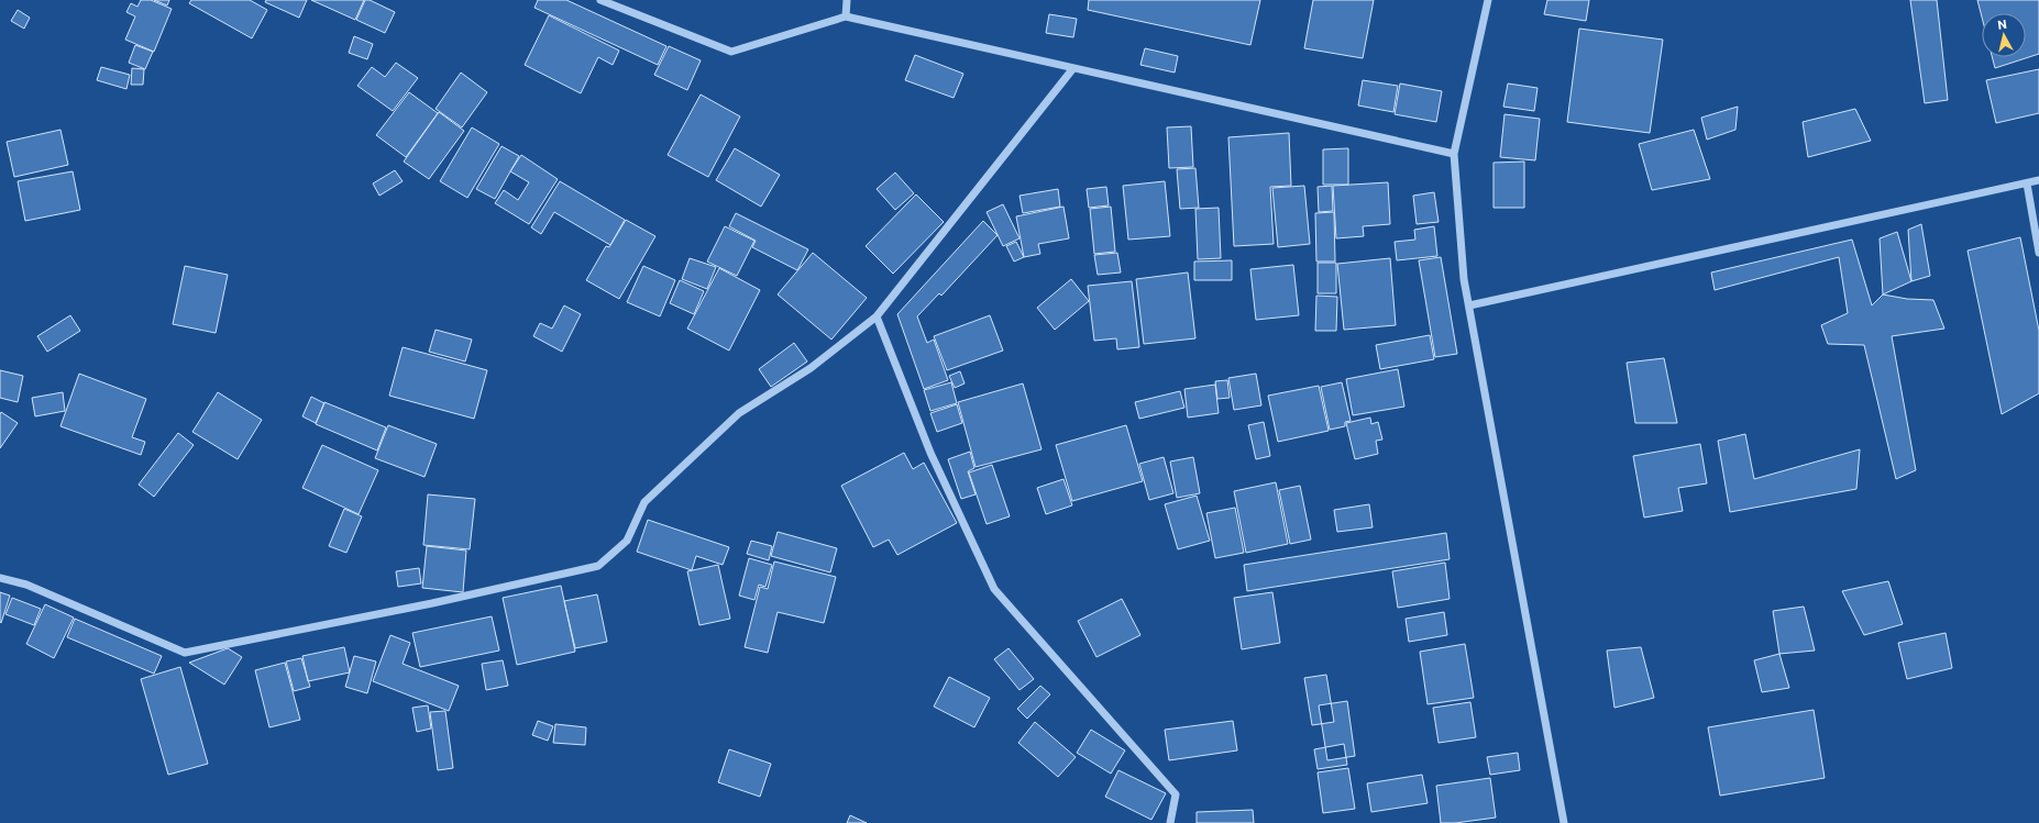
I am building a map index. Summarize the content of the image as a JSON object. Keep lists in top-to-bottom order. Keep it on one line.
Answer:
{"north":"top"}
